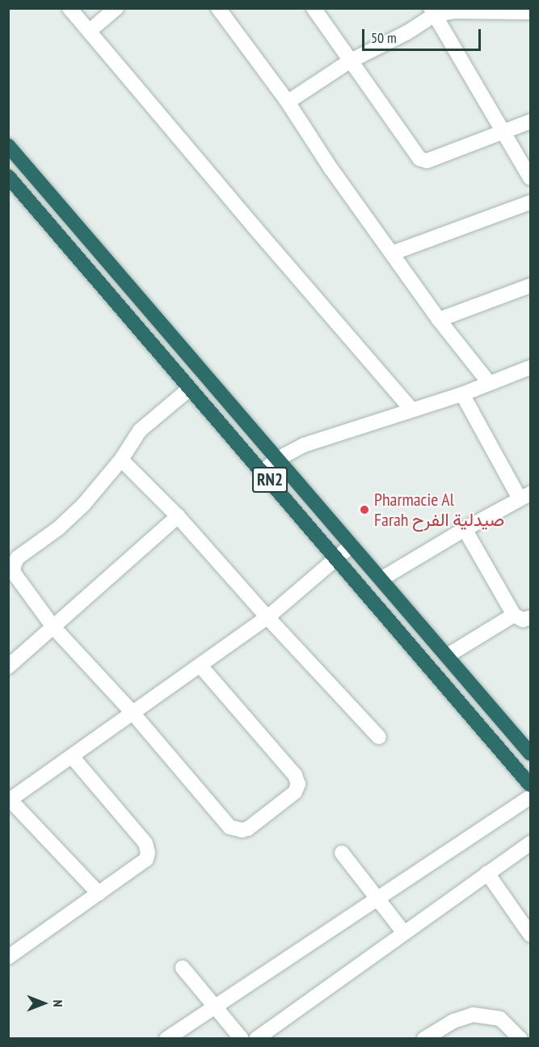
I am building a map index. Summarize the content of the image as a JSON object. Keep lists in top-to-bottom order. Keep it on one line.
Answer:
{"streets":{"highway":["RN2"]},"places":["Pharmacie Al Farah صيدلية الفرح"],"scale_bar":"50 m","north":"right"}
